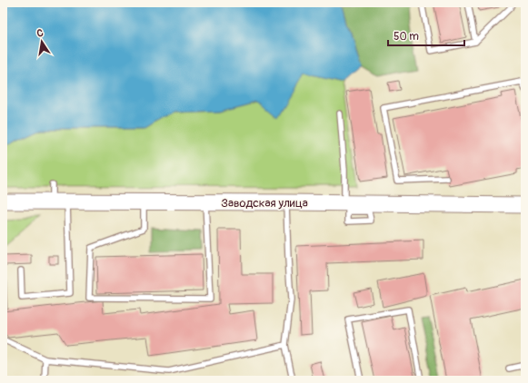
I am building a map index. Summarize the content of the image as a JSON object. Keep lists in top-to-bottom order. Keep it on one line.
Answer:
{"streets":{"main road":["Заводская улица"]},"scale_bar":"50 m","north":"top"}
